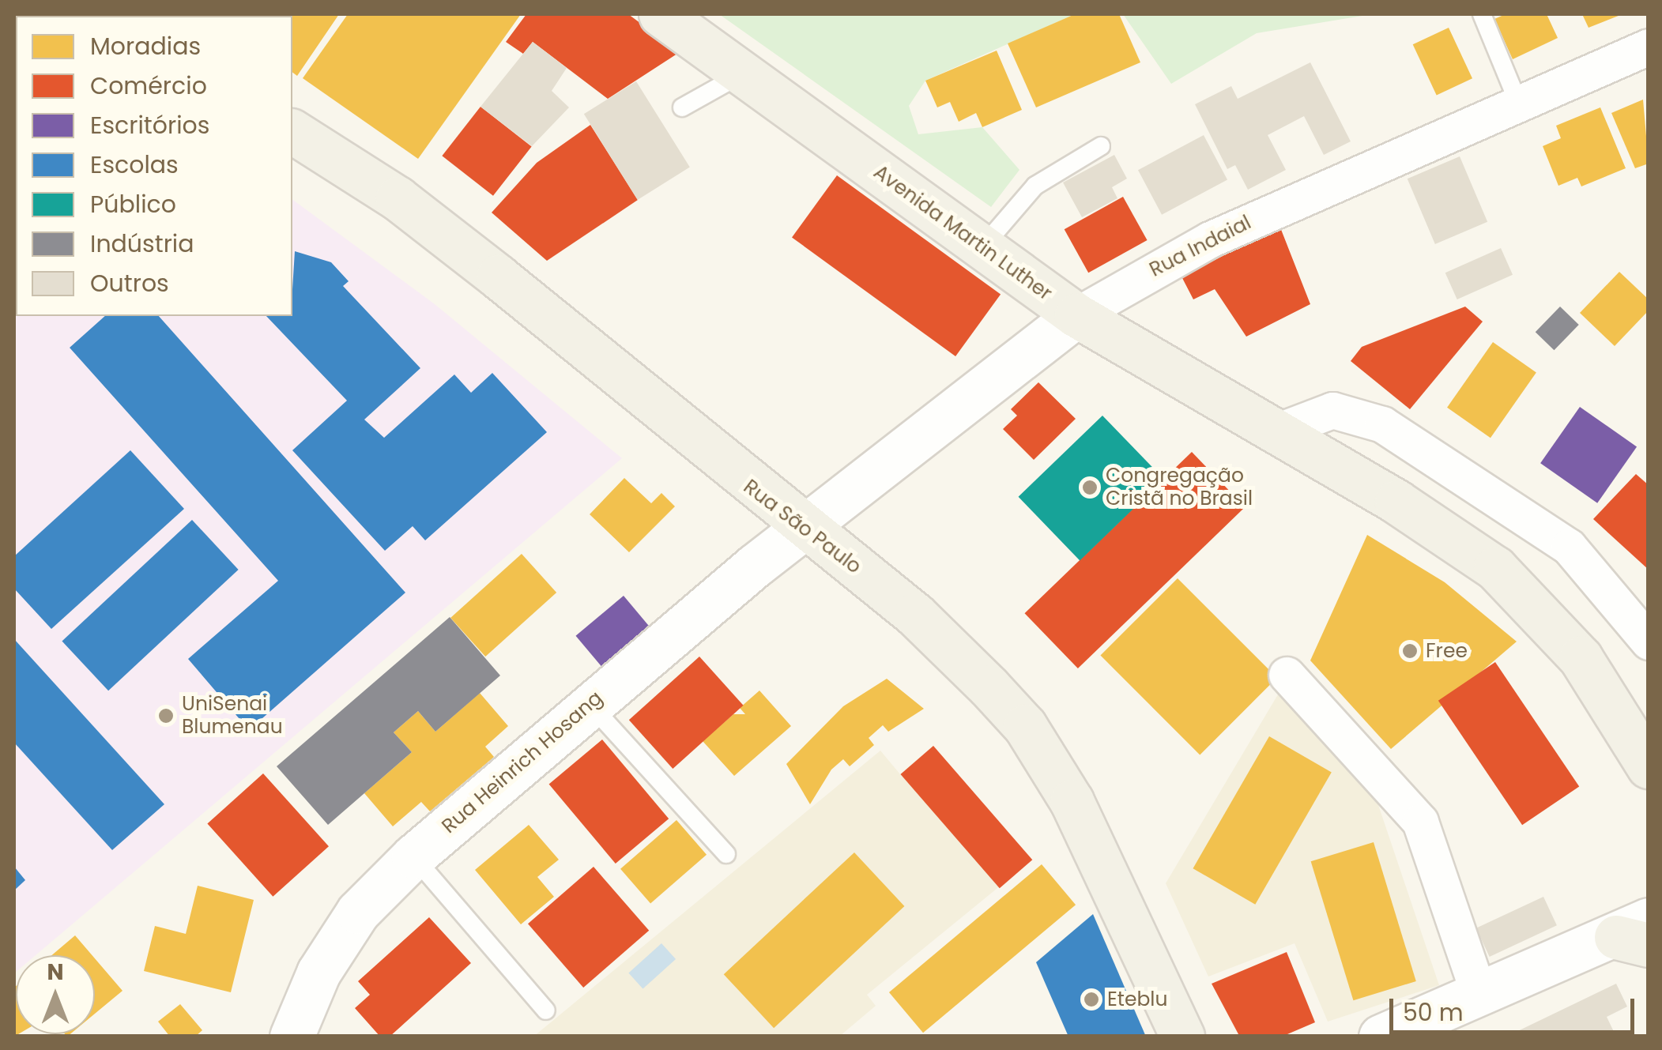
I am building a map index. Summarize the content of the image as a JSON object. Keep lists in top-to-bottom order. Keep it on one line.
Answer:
{"streets":{"main road":["Avenida Martin Luther","Rua Indaial","Rua São Paulo","Rua Heinrich Hosang"]},"crossings":[["Avenida Martin Luther","Rua Indaial"],["Rua Indaial","Rua São Paulo"],["Rua Indaial","Rua Heinrich Hosang"],["Rua São Paulo","Rua Heinrich Hosang"]],"places":["Congregação Cristã no Brasil","Free","UniSenai Blumenau","Eteblu"],"legend":["Moradias","Comércio","Escritórios","Escolas","Público","Indústria","Outros"],"scale_bar":"50 m","north":"top"}
